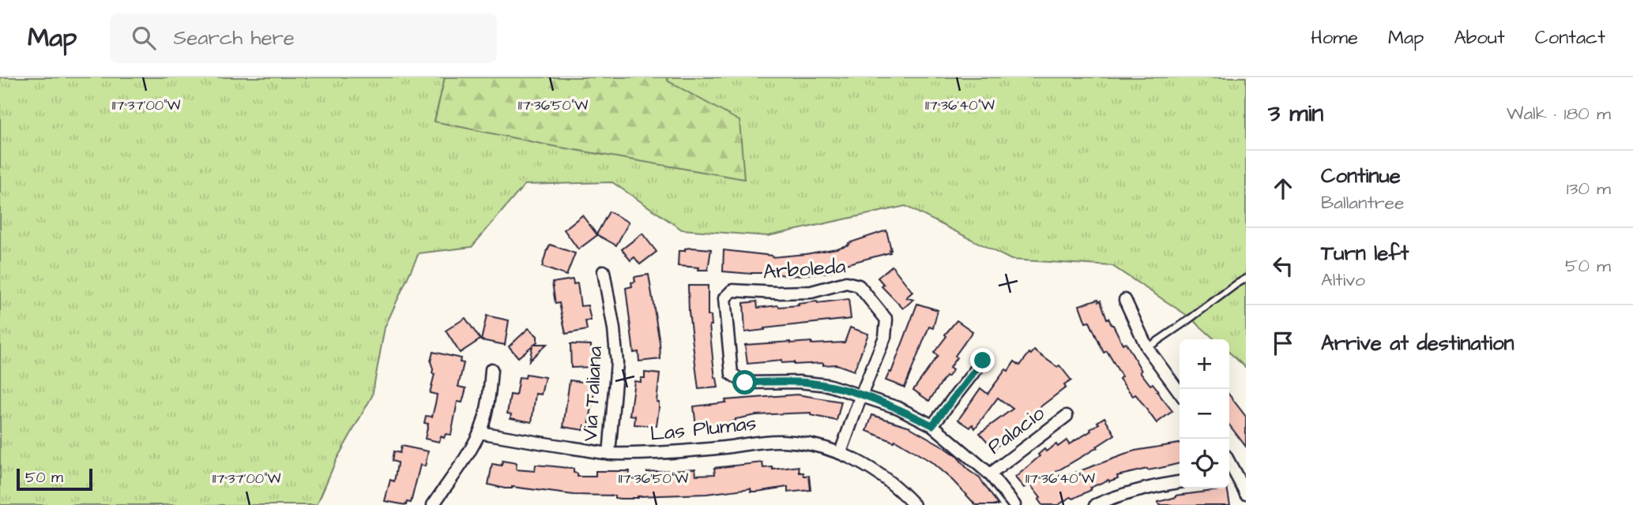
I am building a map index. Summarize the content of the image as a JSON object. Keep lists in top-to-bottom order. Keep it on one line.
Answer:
{"streets":{"street":["Arboleda","Via Taliana","Las Plumas","Palacio"]},"crossings":[["Arboleda","Las Plumas"],["Via Taliana","Las Plumas"]],"scale_bar":"50 m","page":{"header":"Map","search":"Search here","nav":["Home","Map","About","Contact"],"heading":["3 min","Walk · 180 m"],"list":[["Continue","Ballantree","130 m"],["Turn left","Altivo","50 m"],"Arrive at destination"],"map_buttons":["+","−"],"scale":"50 m"},"coordinates":["117°37'00\"W","117°36'40\"W","117°36'50\"W"]}
